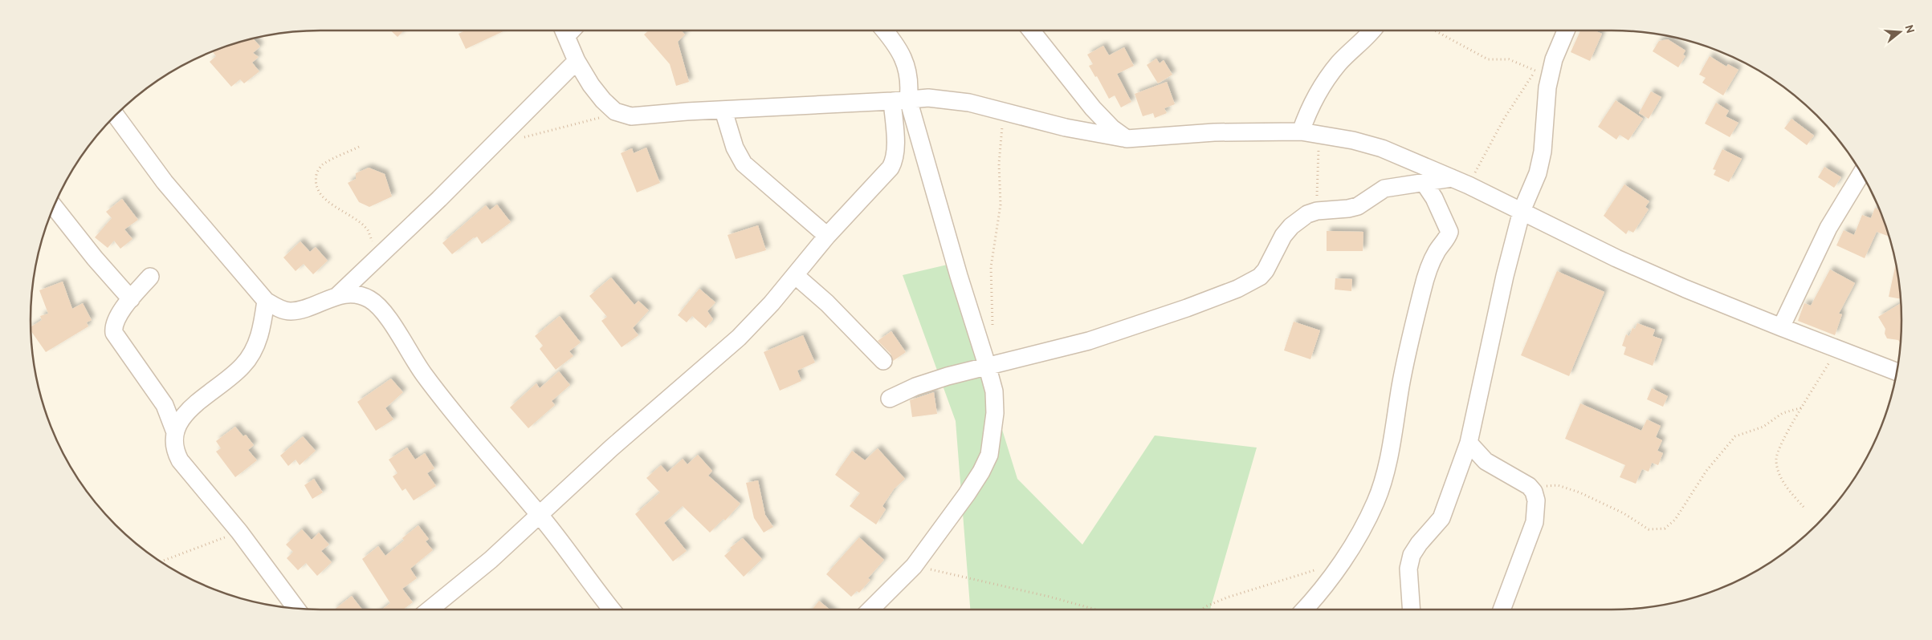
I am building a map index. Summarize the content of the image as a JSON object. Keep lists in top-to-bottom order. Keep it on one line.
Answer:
{"north":"right"}
